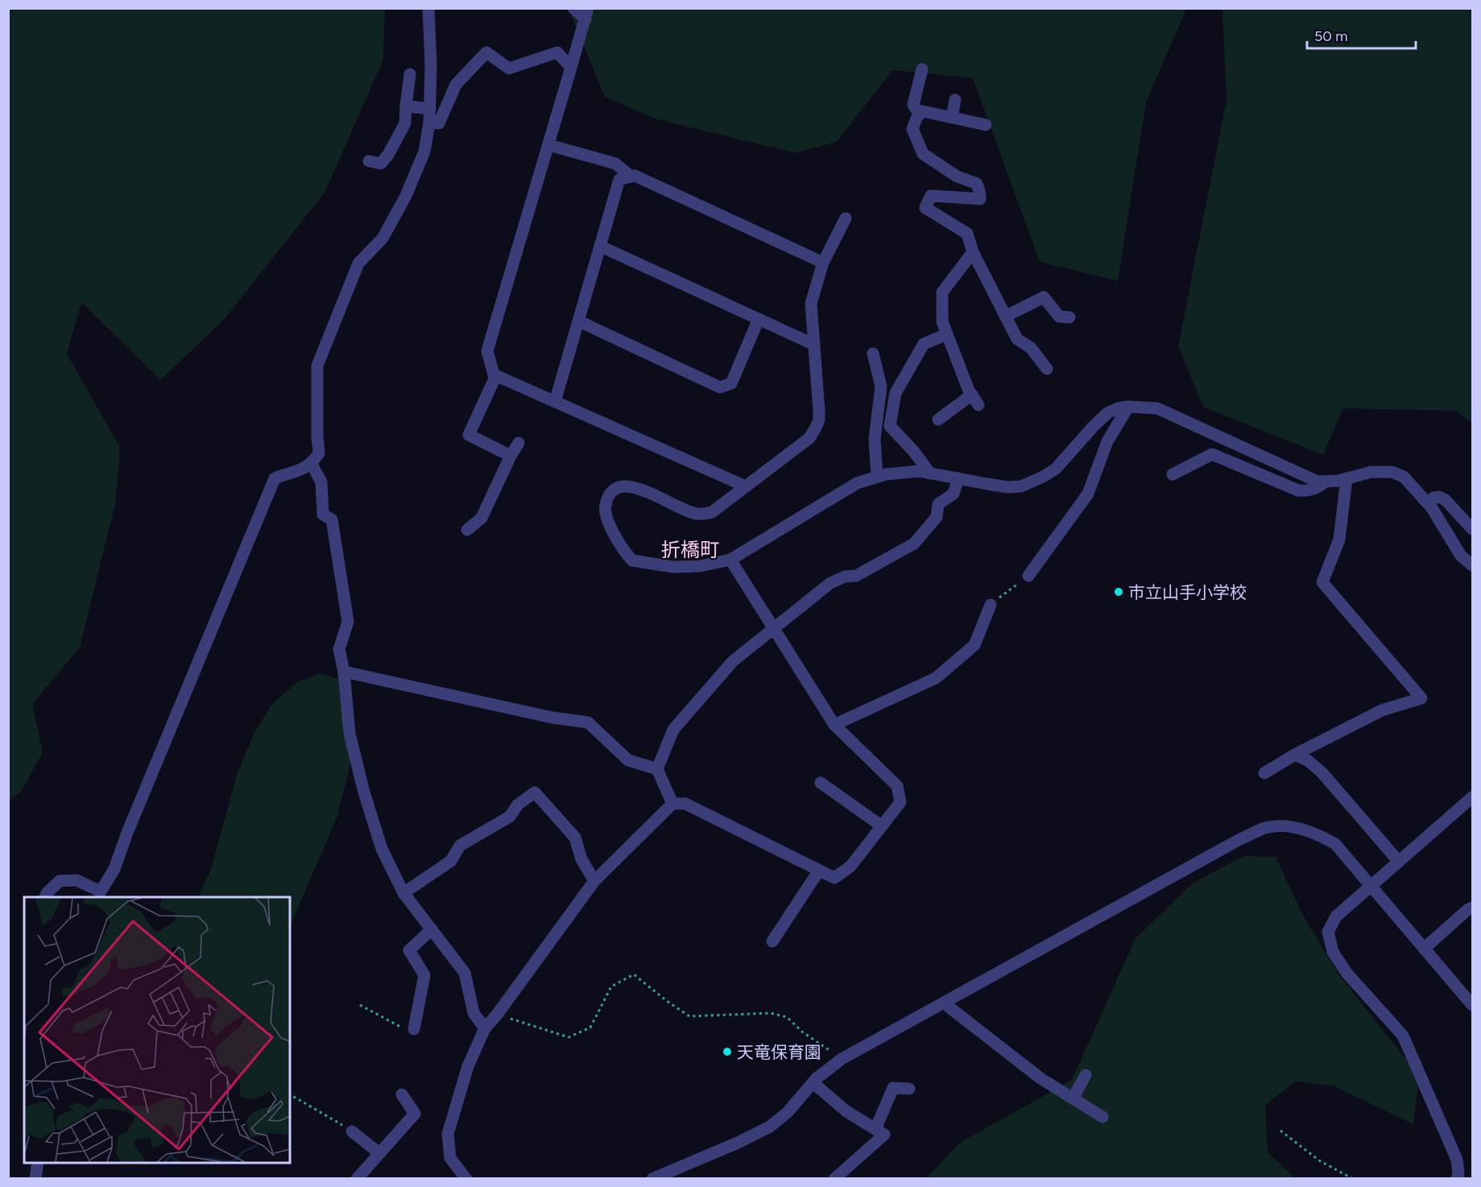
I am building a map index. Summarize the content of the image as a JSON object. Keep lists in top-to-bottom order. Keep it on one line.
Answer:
{"districts":["折橋町"],"places":["市立山手小学校","天竜保育園"],"scale_bar":"50 m"}
